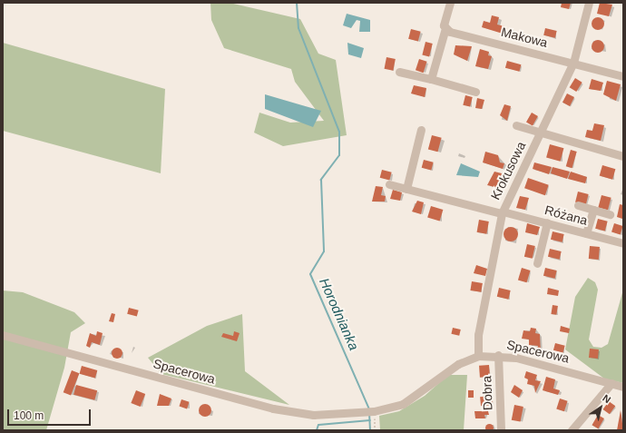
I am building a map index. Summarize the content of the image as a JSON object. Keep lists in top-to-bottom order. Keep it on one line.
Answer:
{"streets":{"street":["Makowa","Krokusowa","Różana","Spacerowa","Dobra"]},"crossings":[["Makowa","Krokusowa"],["Krokusowa","Różana"],["Krokusowa","Spacerowa"],["Spacerowa","Dobra"]],"water":["Horodnianka"],"scale_bar":"100 m","north":"top right"}
